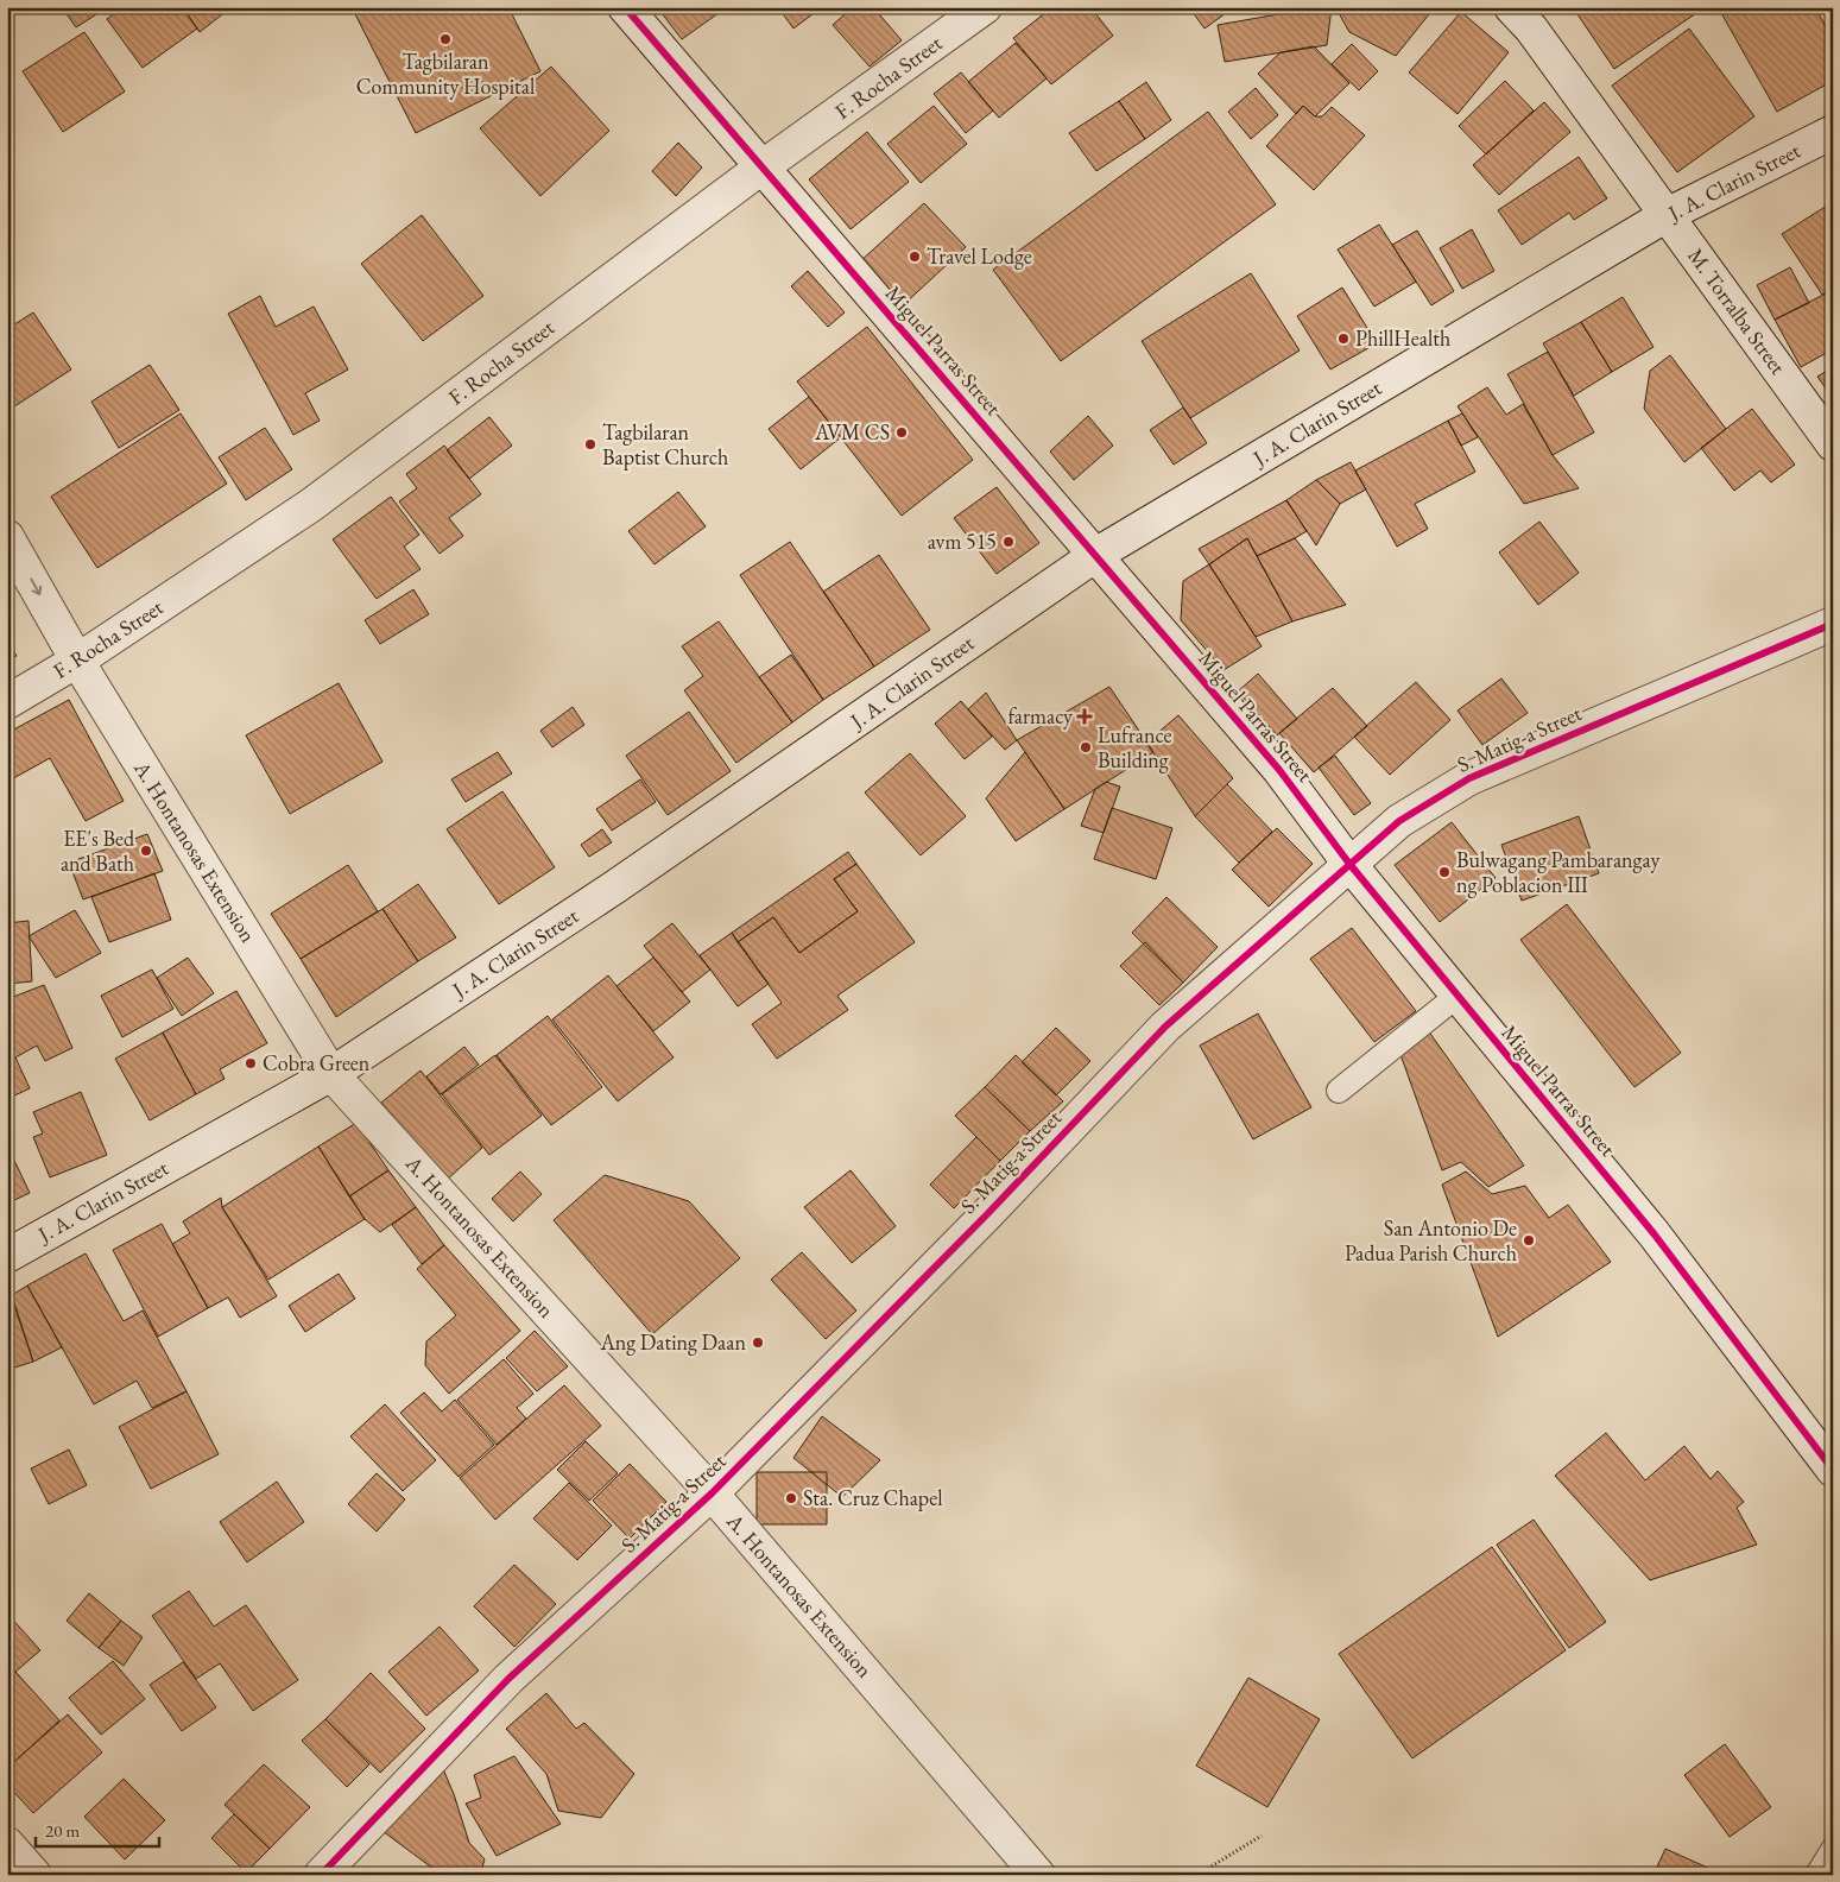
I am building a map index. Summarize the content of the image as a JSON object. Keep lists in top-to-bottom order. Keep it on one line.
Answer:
{"streets":{"street":["F. Rocha Street","J. A. Clarin Street","M. Torralba Street","Miguel Parras Street","S. Matig-a Street","A. Hontanosas Extension"]},"crossings":[["F. Rocha Street","Miguel Parras Street"],["F. Rocha Street","A. Hontanosas Extension"],["J. A. Clarin Street","M. Torralba Street"],["J. A. Clarin Street","Miguel Parras Street"],["J. A. Clarin Street","A. Hontanosas Extension"],["Miguel Parras Street","S. Matig-a Street"],["S. Matig-a Street","A. Hontanosas Extension"]],"places":{"other":["Tagbilaran Community Hospital","Travel Lodge","PhillHealth","AVM CS","Tagbilaran Baptist Church","avm 515","Lufrance Building","EE's Bed and Bath","Bulwagang Pambarangay ng Poblacion Ⅲ","Cobra Green","San Antonio De Padua Parish Church","Ang Dating Daan","Sta. Cruz Chapel"],"health":["farmacy"]},"scale_bar":"20 m"}
